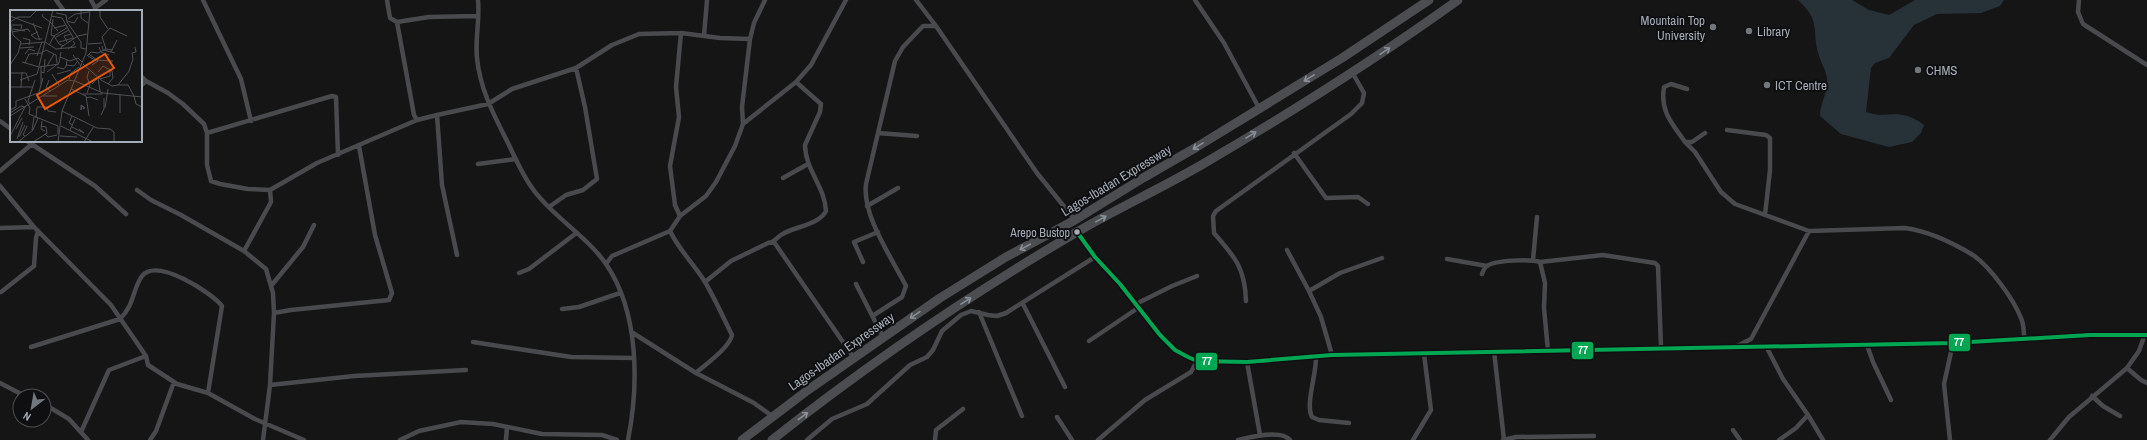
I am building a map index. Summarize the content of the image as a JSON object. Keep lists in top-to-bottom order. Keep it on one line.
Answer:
{"streets":{"highway":["Lagos-Ibadan Expressway"]},"places":["Mountain Top University","Library","CHMS","ICT Centre","Arepo Bustop"],"lines":["transit line 77"],"north":"bottom left"}
